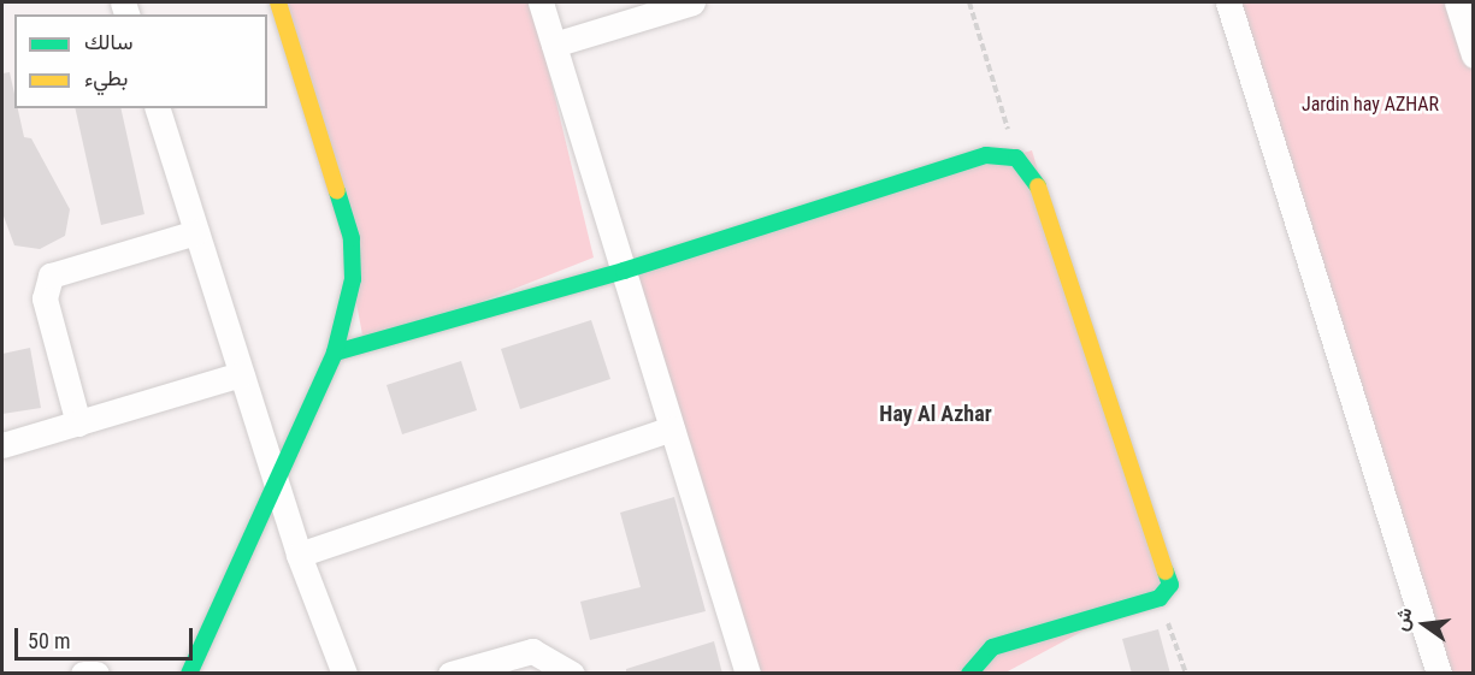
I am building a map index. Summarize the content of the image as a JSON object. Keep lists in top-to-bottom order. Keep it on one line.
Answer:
{"districts":["Hay Al Azhar"],"parks":["Jardin hay AZHAR"],"legend":["سالك","بطيء"],"scale_bar":"50 m","north":"left"}
